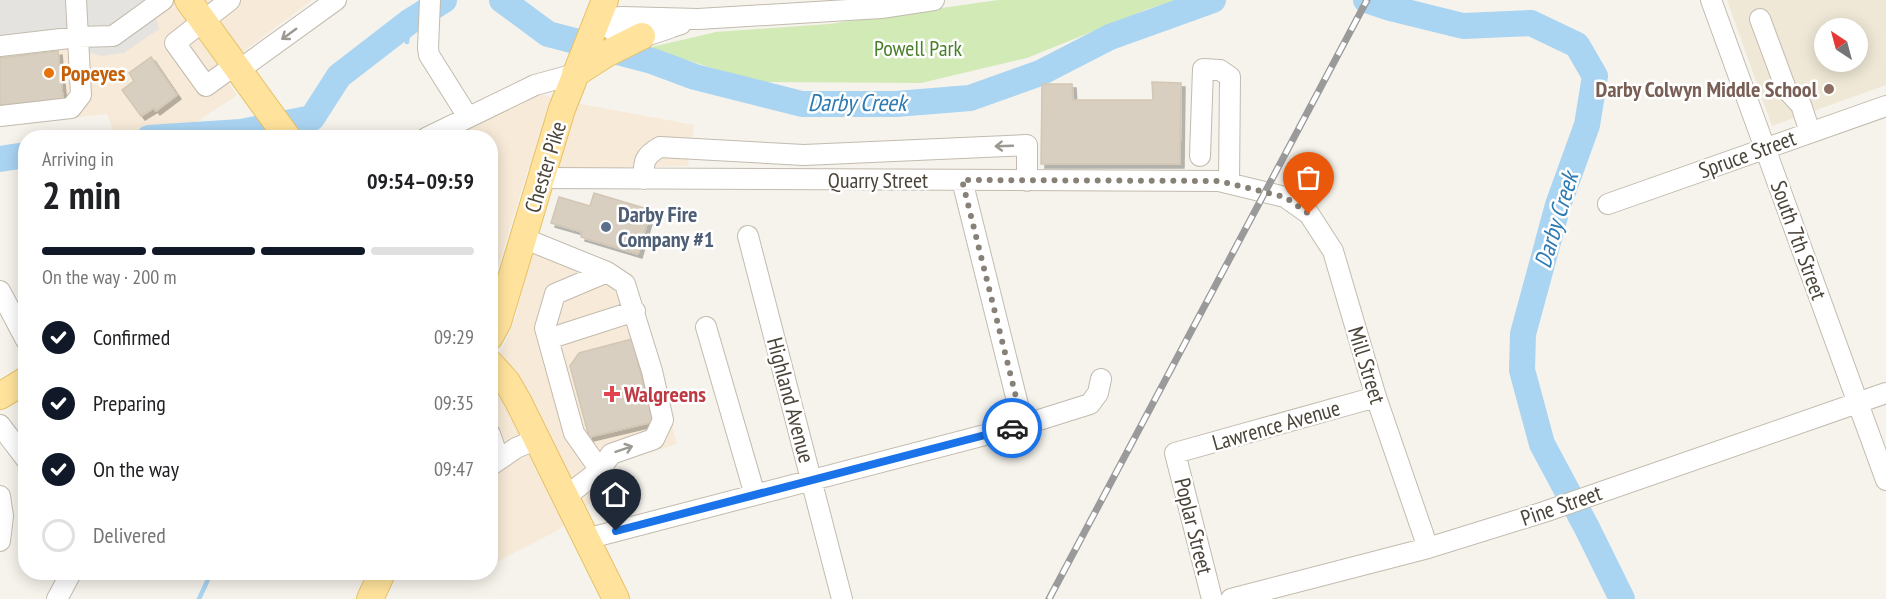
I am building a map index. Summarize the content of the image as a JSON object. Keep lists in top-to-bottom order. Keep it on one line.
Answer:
{"streets":{"main road":["Chester Pike"],"street":["Spruce Street","Quarry Street","South 7th Street","Mill Street","Highland Avenue","Lawrence Avenue","Pine Street","Poplar Street"]},"crossings":[["Spruce Street","South 7th Street"],["Chester Pike","Quarry Street"],["Quarry Street","Mill Street"],["South 7th Street","Pine Street"],["Mill Street","Lawrence Avenue"],["Mill Street","Pine Street"],["Lawrence Avenue","Poplar Street"]],"water":["Darby Creek"],"parks":["Powell Park"],"places":{"other":["Popeyes","Darby Colwyn Middle School","Darby Fire Company #1"],"health":["Walgreens"]},"north":"top left","page":{"heading":["2 min","Arriving in","09:54–09:59"],"bar":"On the way · 200 m","list":[["Confirmed","09:29"],["Preparing","09:35"],["On the way","09:47"],"Delivered"]}}
